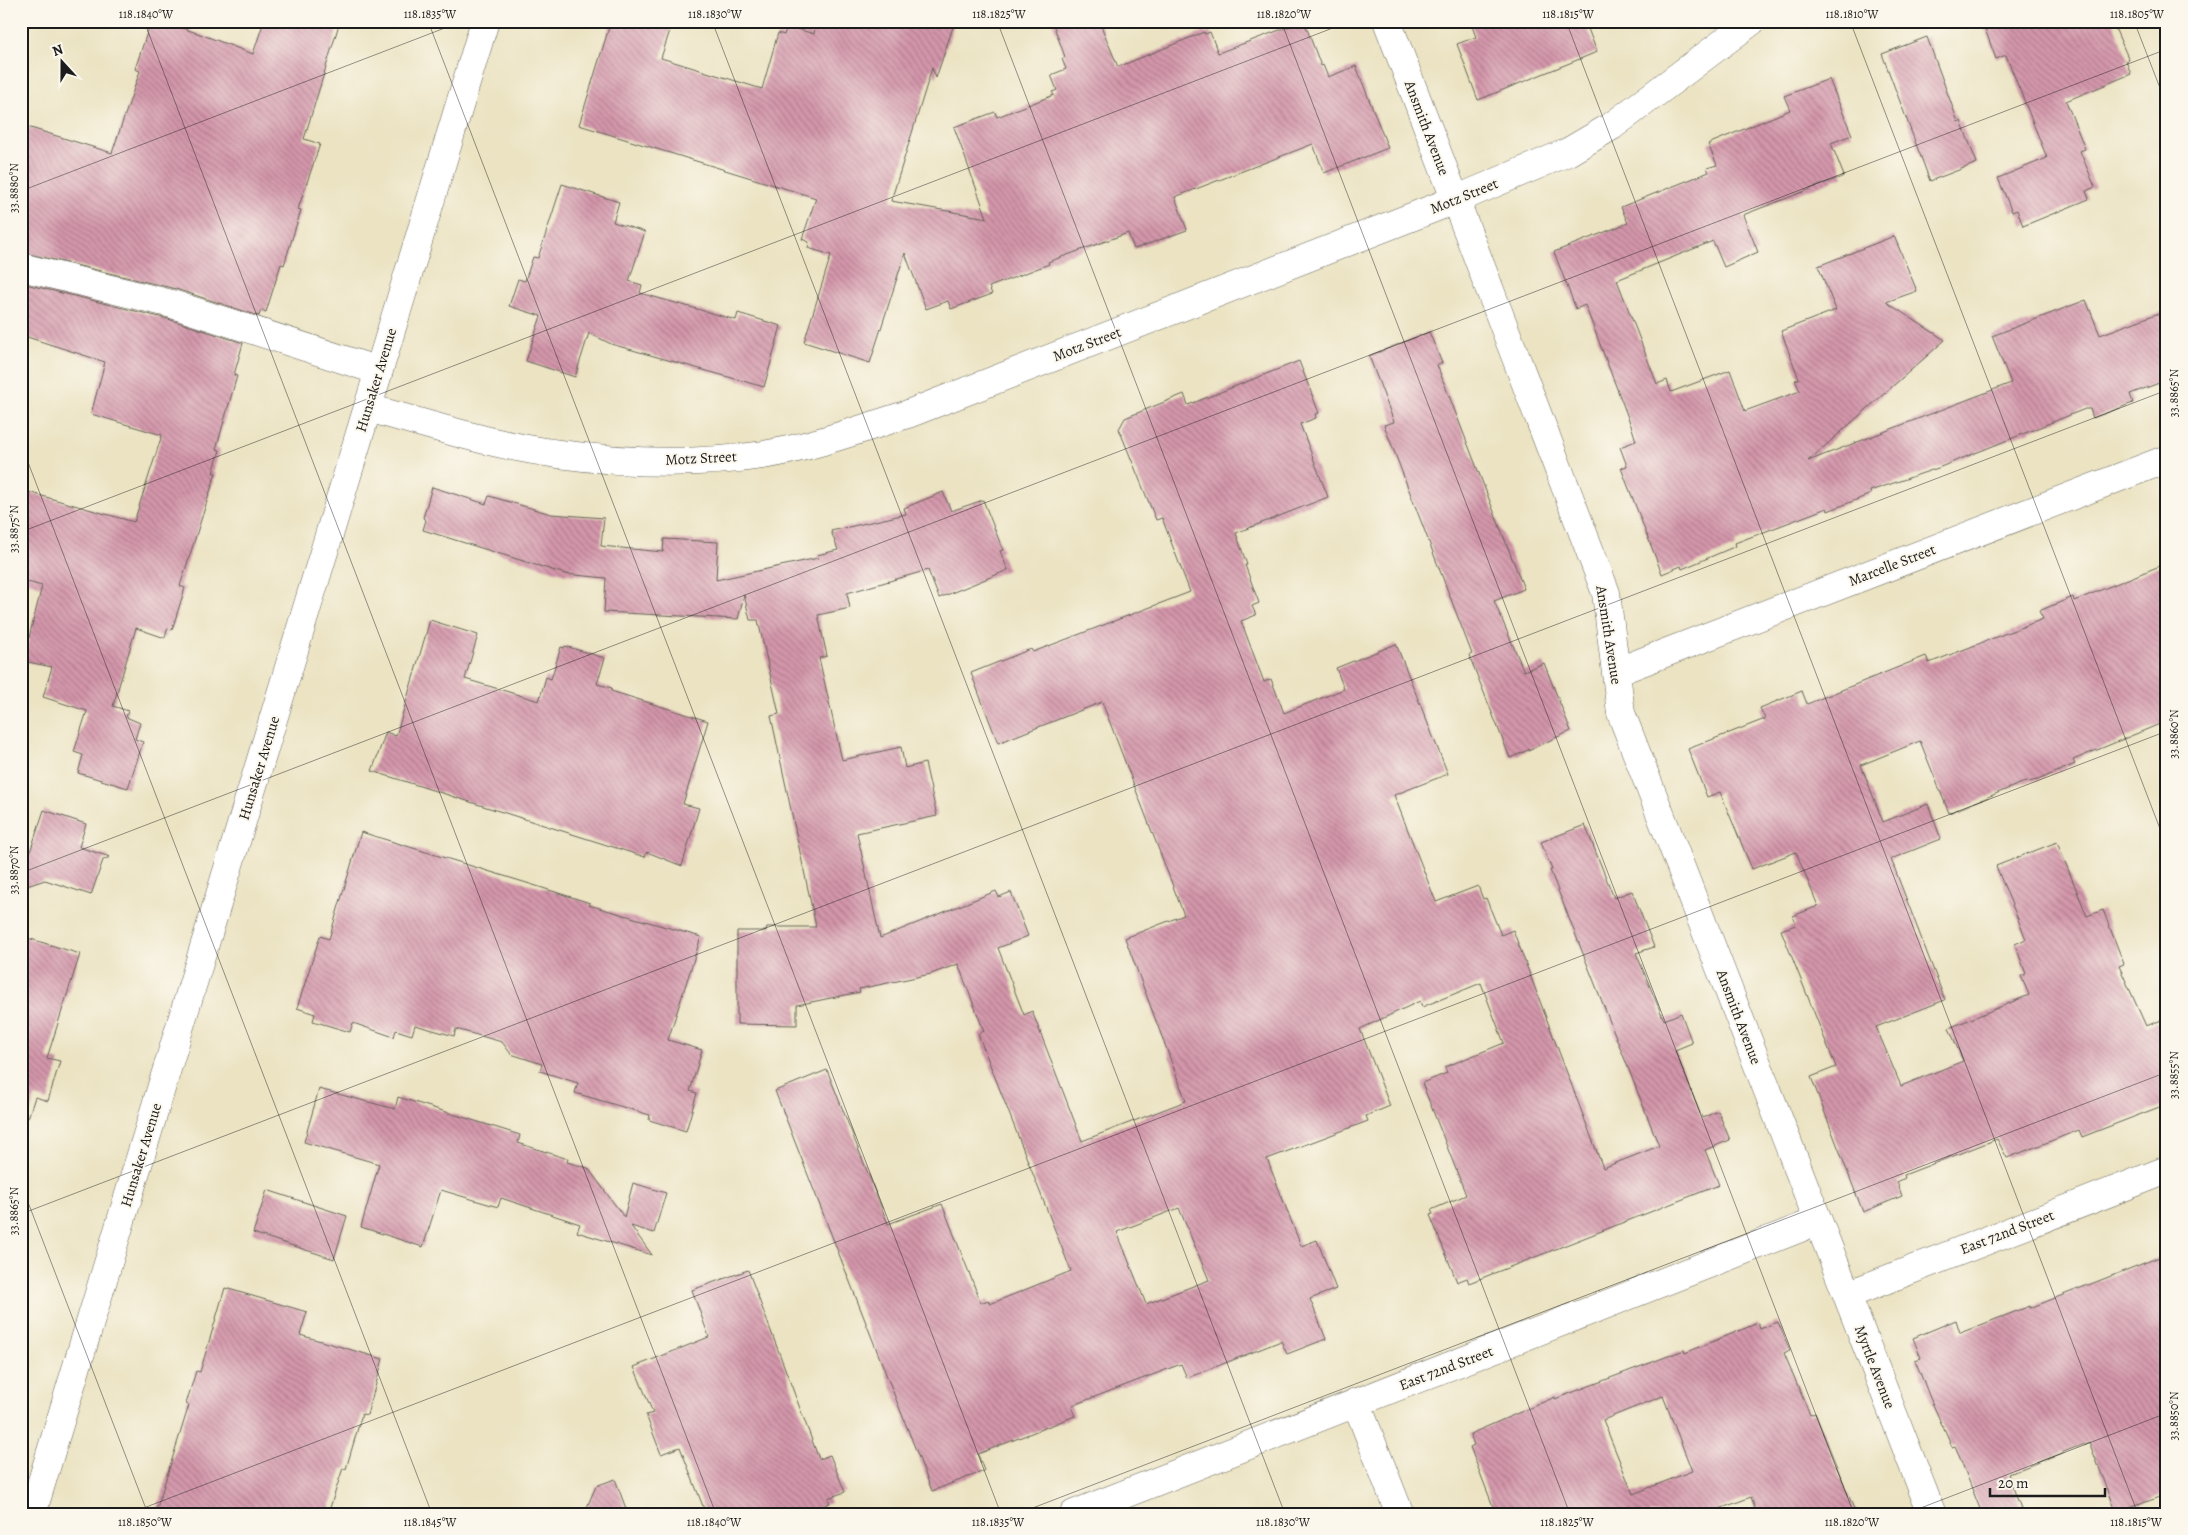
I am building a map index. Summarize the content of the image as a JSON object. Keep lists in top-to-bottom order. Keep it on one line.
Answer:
{"streets":{"street":["Ansmith Avenue","Motz Street","Hunsaker Avenue","Marcelle Street","East 72nd Street","Myrtle Avenue"]},"crossings":[["Ansmith Avenue","Motz Street"],["Ansmith Avenue","Marcelle Street"],["Ansmith Avenue","East 72nd Street"],["Ansmith Avenue","Myrtle Avenue"],["Motz Street","Hunsaker Avenue"],["East 72nd Street","Myrtle Avenue"]],"scale_bar":"20 m","north":"top","coordinates":["118.1840°W","118.1835°W","118.1830°W","118.1825°W","118.1820°W","118.1815°W","118.1810°W","118.1805°W","33.8880°N","33.8865°N","33.8875°N","33.8860°N","33.8870°N","33.8855°N","33.8850°N","118.1850°W","118.1845°W"]}
